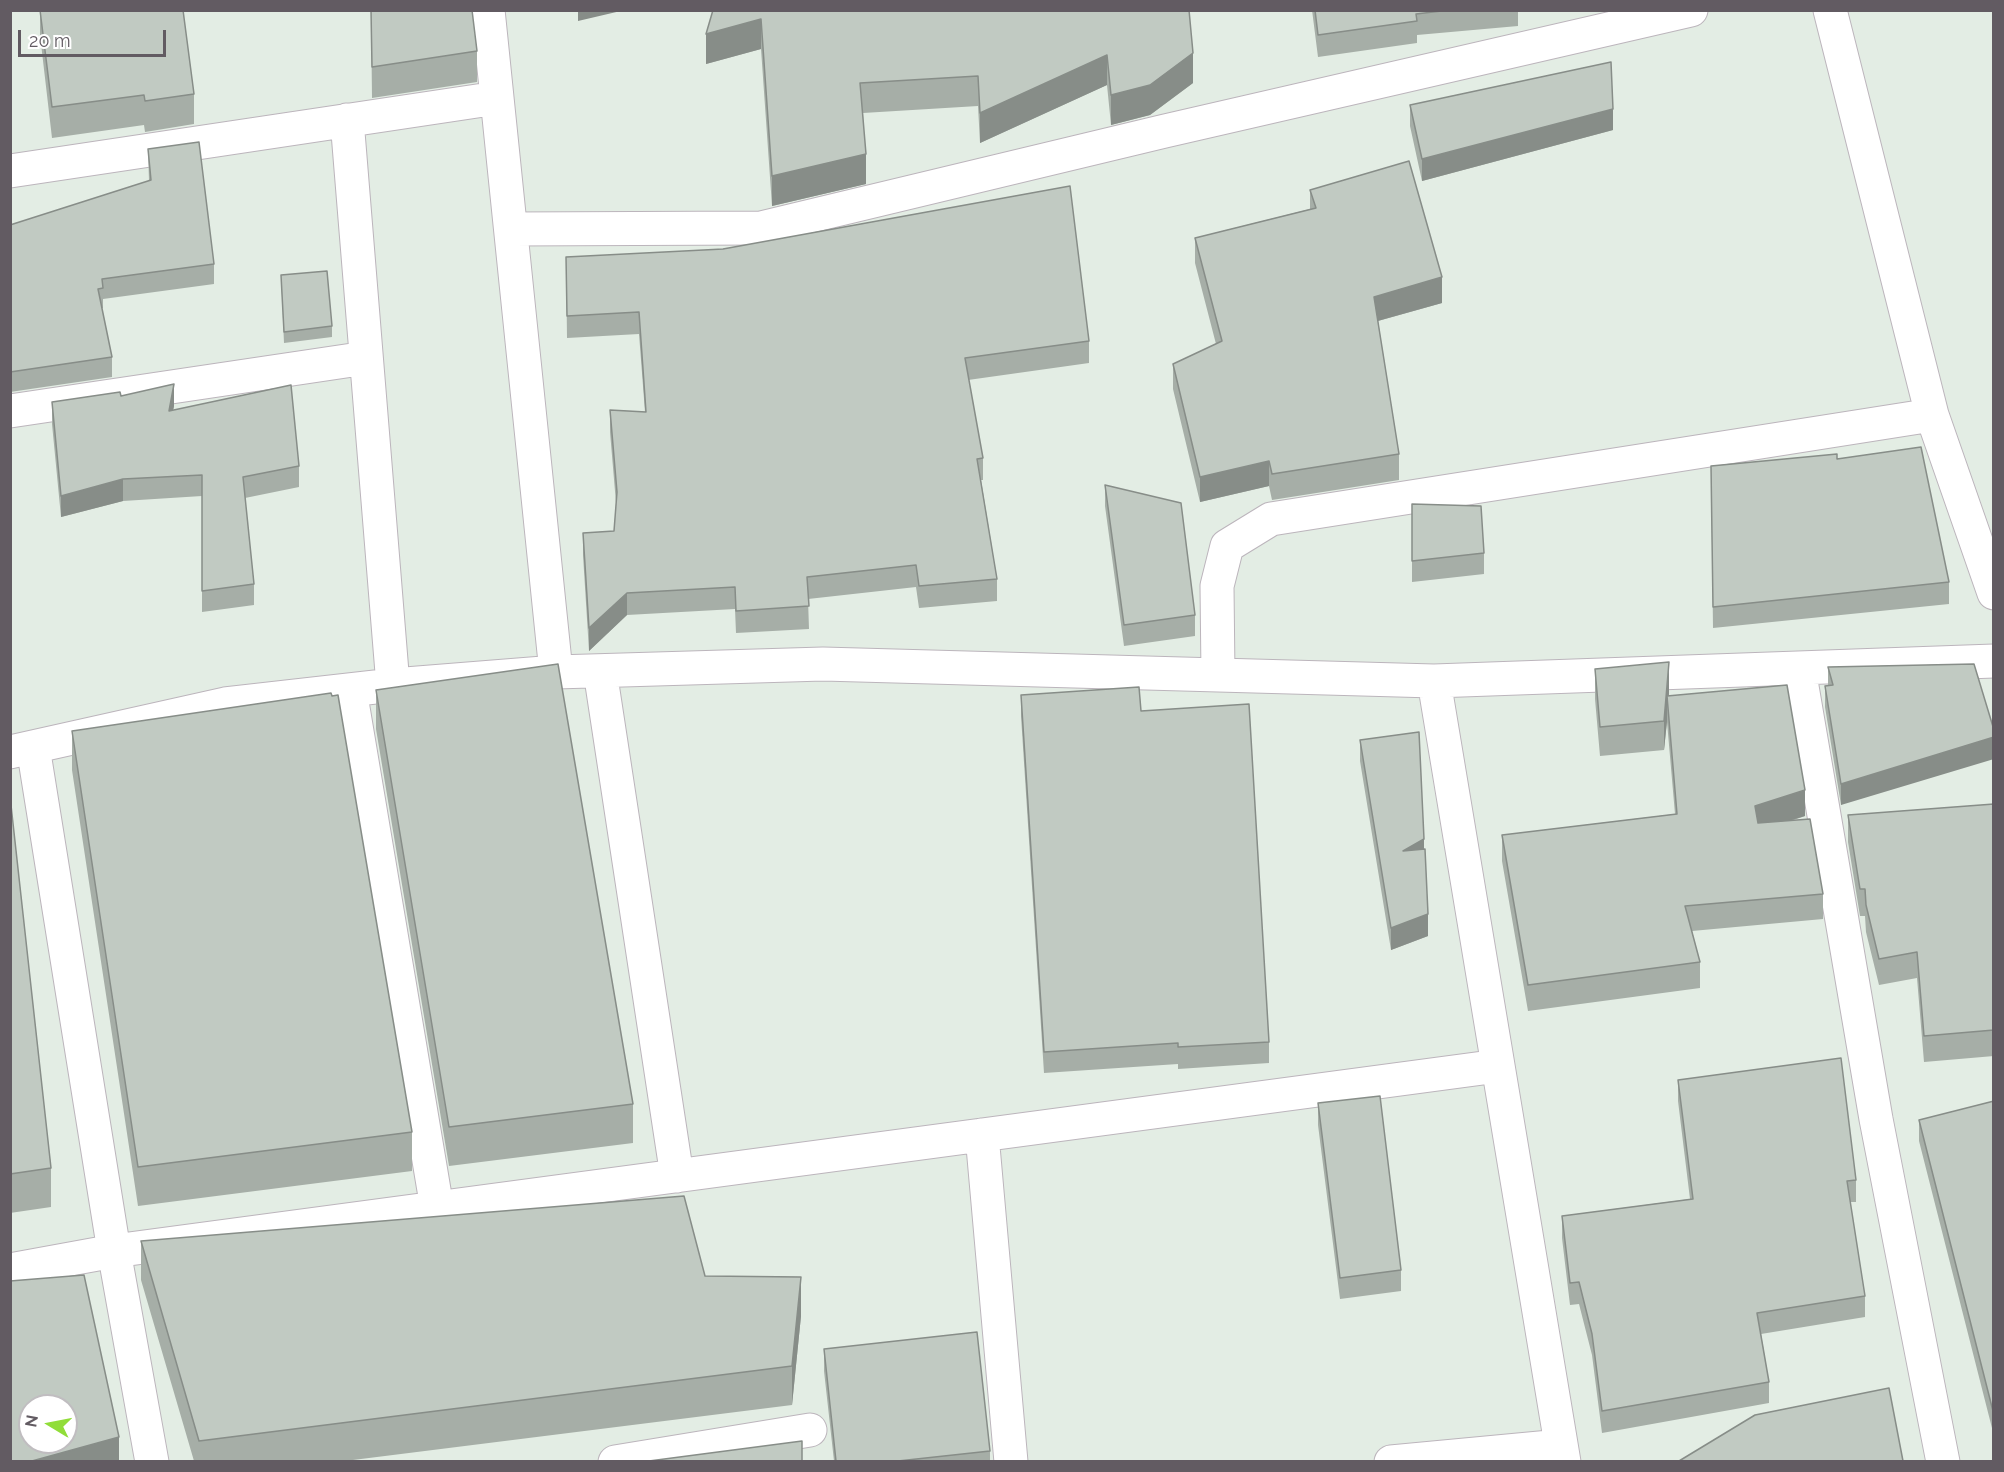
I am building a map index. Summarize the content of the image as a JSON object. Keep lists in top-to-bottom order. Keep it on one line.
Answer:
{"scale_bar":"20 m","north":"left"}
